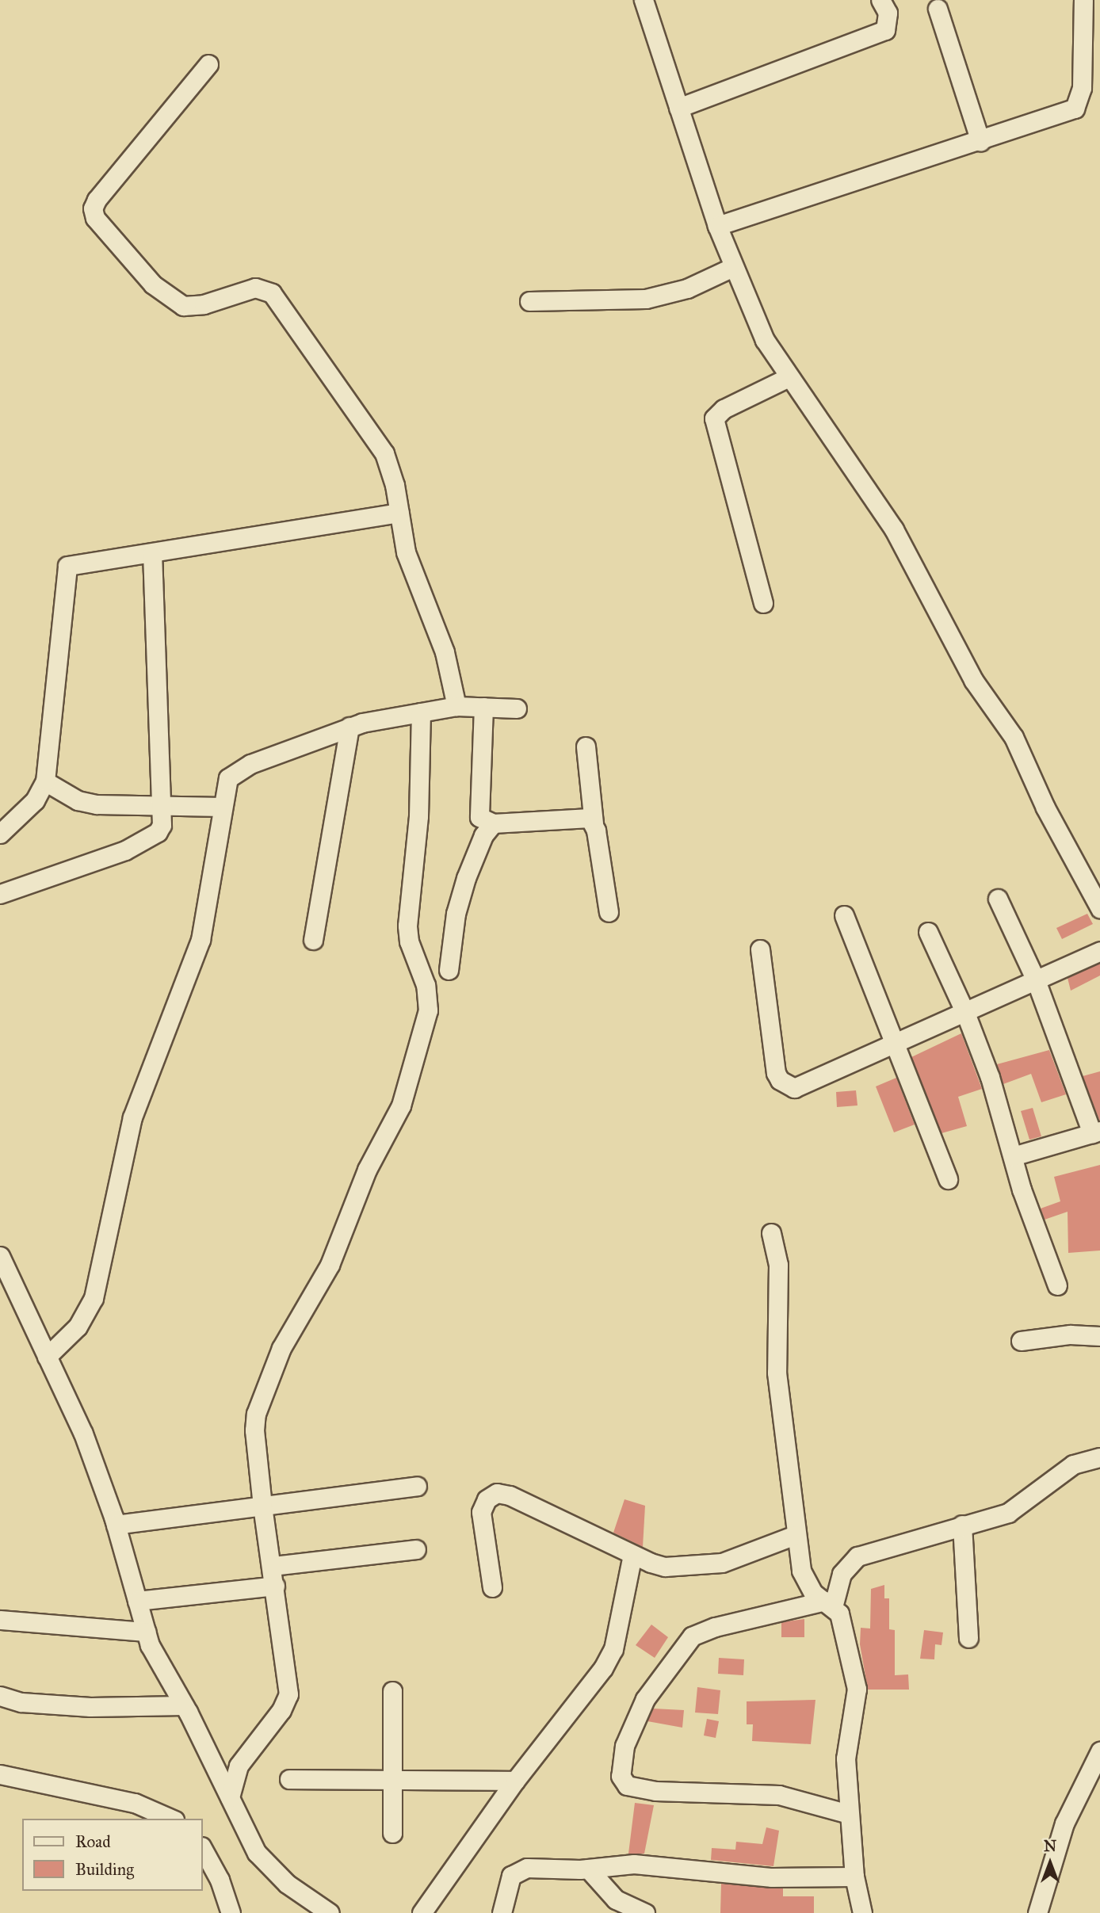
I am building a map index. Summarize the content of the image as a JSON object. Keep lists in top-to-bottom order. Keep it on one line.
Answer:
{"legend":["Road","Building"],"north":"top"}
